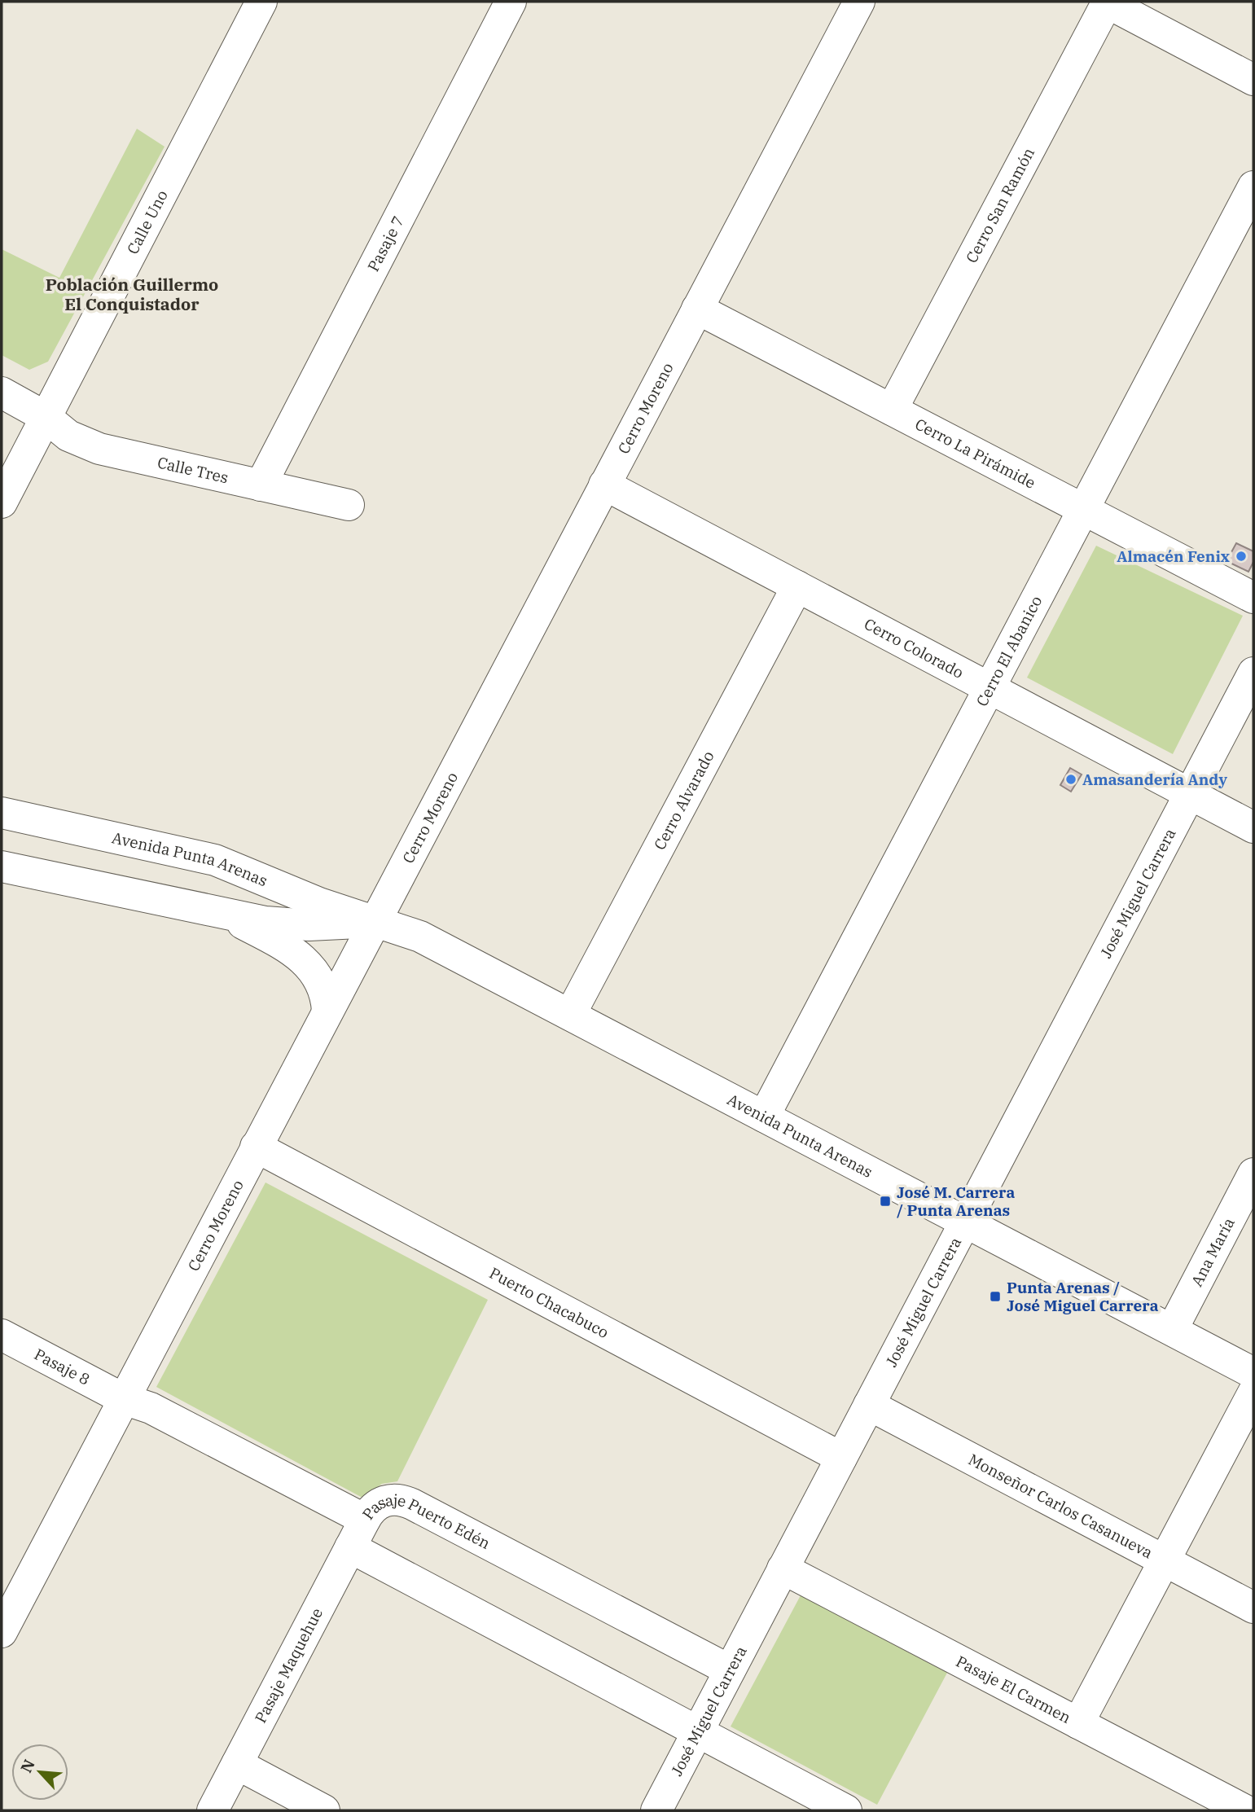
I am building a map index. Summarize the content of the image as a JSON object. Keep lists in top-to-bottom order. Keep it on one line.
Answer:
{"streets":{"street":["Cerro San Ramón","Calle Uno","Pasaje 7","Cerro Moreno","Cerro La Pirámide","Calle Tres","Cerro Colorado","Cerro El Abanico","Cerro Alvarado","Avenida Punta Arenas","José Miguel Carrera","Ana María","Puerto Chacabuco","Pasaje 8","Monseñor Carlos Casanueva","Pasaje Puerto Edén","Pasaje Maquehue","Pasaje El Carmen"]},"crossings":[["Cerro San Ramón","Cerro La Pirámide"],["Calle Uno","Calle Tres"],["Pasaje 7","Calle Tres"],["Cerro Moreno","Cerro La Pirámide"],["Cerro Moreno","Cerro Colorado"],["Cerro Moreno","Avenida Punta Arenas"],["Cerro Moreno","Puerto Chacabuco"],["Cerro Moreno","Pasaje 8"],["Cerro Moreno","Pasaje Puerto Edén"],["Cerro La Pirámide","Cerro El Abanico"],["Cerro Colorado","Cerro El Abanico"],["Cerro Colorado","Cerro Alvarado"],["Cerro Colorado","José Miguel Carrera"],["Cerro El Abanico","Avenida Punta Arenas"],["Cerro Alvarado","Avenida Punta Arenas"],["Avenida Punta Arenas","José Miguel Carrera"],["Avenida Punta Arenas","Ana María"],["José Miguel Carrera","Puerto Chacabuco"],["José Miguel Carrera","Monseñor Carlos Casanueva"],["José Miguel Carrera","Pasaje Puerto Edén"],["José Miguel Carrera","Pasaje El Carmen"],["Pasaje 8","Pasaje Puerto Edén"],["Pasaje Puerto Edén","Pasaje Maquehue"]],"districts":["Población Guillermo El Conquistador"],"places":{"other":["Almacén Fenix","Amasandería Andy"],"transit":["José M. Carrera / Punta Arenas","Punta Arenas / José Miguel Carrera"]},"north":"top left"}
